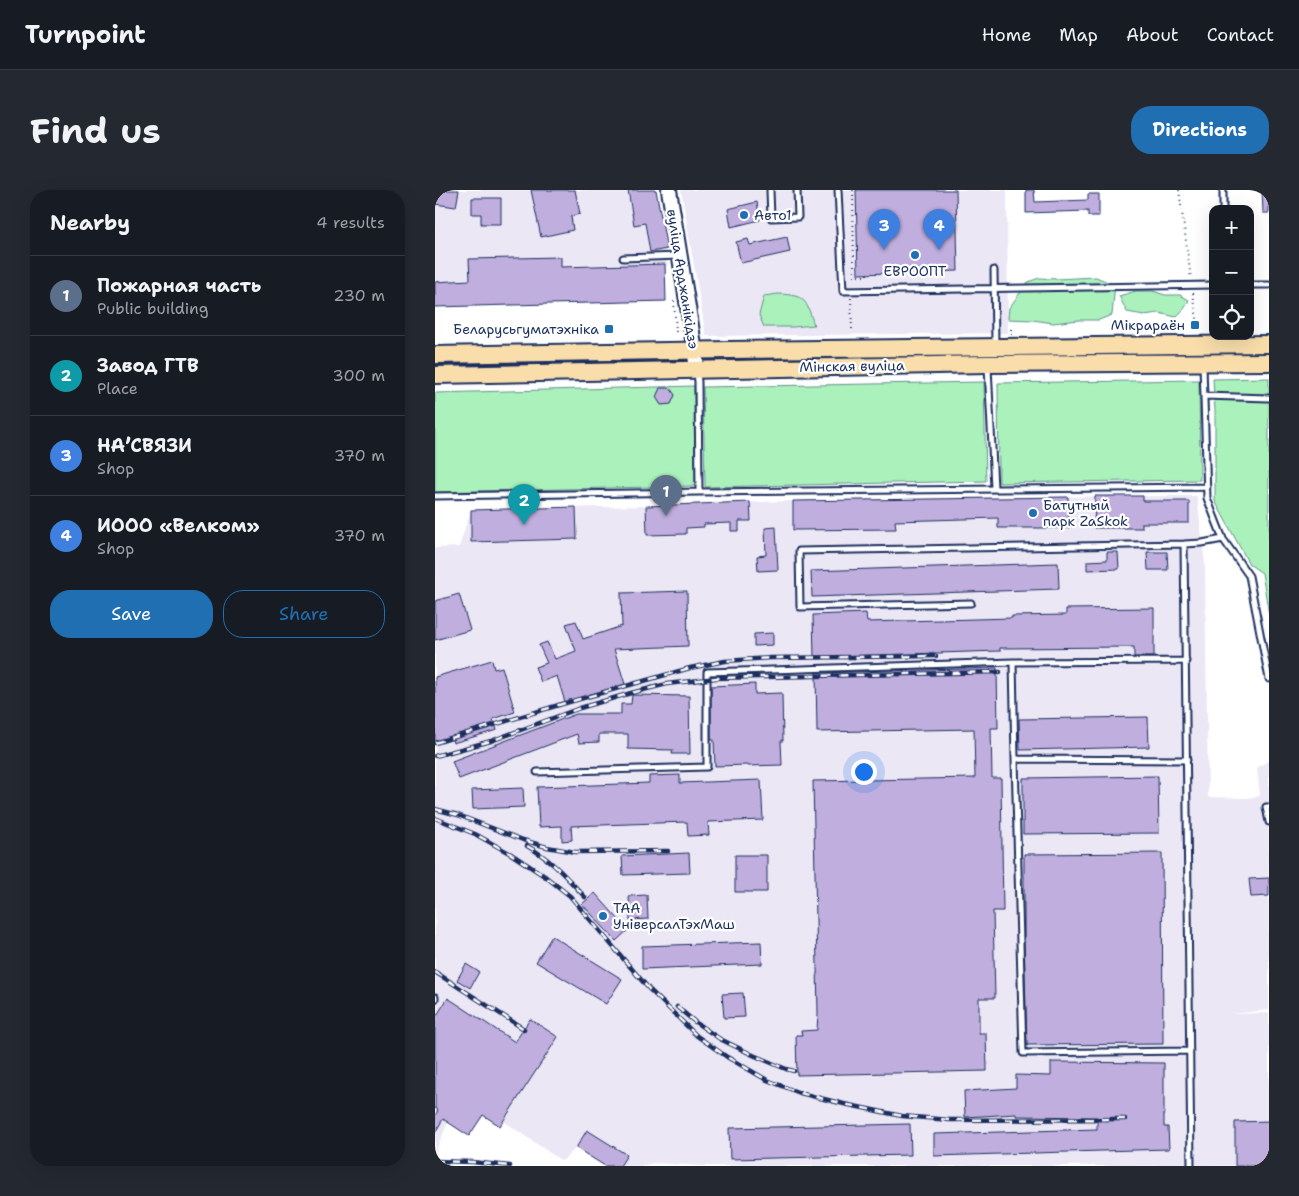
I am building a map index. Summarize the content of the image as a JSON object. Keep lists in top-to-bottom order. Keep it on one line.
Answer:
{"streets":{"main road":["вуліца Арджанікідзэ","Мінская вуліца"]},"crossings":[["вуліца Арджанікідзэ","Мінская вуліца"]],"places":{"other":["Авто1","ЕВРООПТ","Батутный парк ZaSkok","ТАА УніверсалТэхМаш"],"transit":["Мікрараён","Беларусьгуматэхніка"]},"page":{"header":"Turnpoint","nav":["Home","Map","About","Contact"],"buttons":["Directions",["Save","Share"]],"title":"Find us","heading":["Nearby","4 results"],"map_buttons":["+","−"],"pins":["3","4","1","2"],"list":[{"mark":"1","name":"Пожарная часть","note":"Public building","value":"230 m"},{"mark":"2","name":"Завод ГТВ","note":"Place","value":"300 m"},{"mark":"3","name":"НАʼСВЯЗИ","note":"Shop","value":"370 m"},{"mark":"4","name":"ИООО «Велком»","note":"Shop","value":"370 m"}]}}
